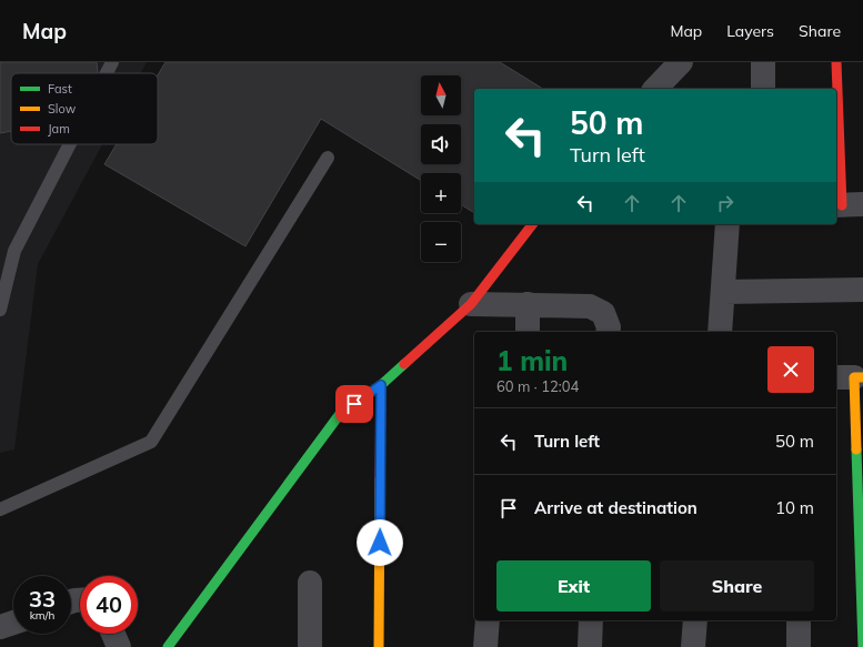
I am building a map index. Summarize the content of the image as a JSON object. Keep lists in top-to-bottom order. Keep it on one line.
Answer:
{"legend":["Fast","Slow","Jam"],"north":"top","page":{"header":"Map","nav":["Map","Layers","Share"],"map_buttons":["+","−"],"turn":["50 m","Turn left"],"heading":["1 min","60 m · 12:04"],"list":[{"name":"Turn left","value":"50 m"},{"name":"Arrive at destination","value":"10 m"}],"buttons":["Exit","Share"],"speed":"33 km/h","limit":"40"}}
